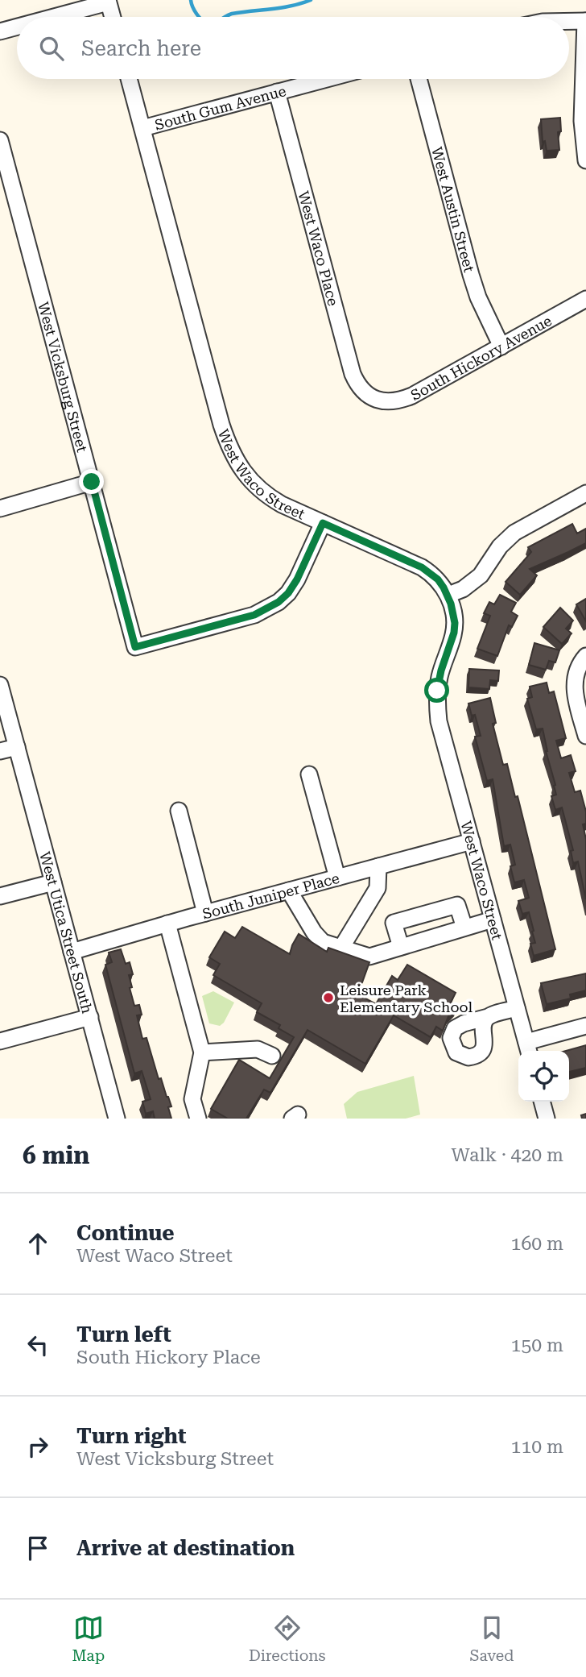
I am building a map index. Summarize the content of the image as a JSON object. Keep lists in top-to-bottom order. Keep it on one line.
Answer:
{"streets":{"street":["South Gum Avenue","West Austin Street","West Waco Place","South Hickory Avenue","West Vicksburg Street","West Waco Street","South Juniper Place","West Utica Street South"]},"crossings":[["South Gum Avenue","West Waco Place"],["South Gum Avenue","West Waco Street"],["West Austin Street","South Hickory Avenue"],["West Waco Place","South Hickory Avenue"],["West Vicksburg Street","West Waco Street"],["West Waco Street","South Juniper Place"],["South Juniper Place","West Utica Street South"]],"places":["Leisure Park Elementary School"],"page":{"search":"Search here","heading":["6 min","Walk · 420 m"],"list":[["Continue","West Waco Street","160 m"],["Turn left","South Hickory Place","150 m"],["Turn right","West Vicksburg Street","110 m"],"Arrive at destination"],"nav":["Map","Directions","Saved"]}}
